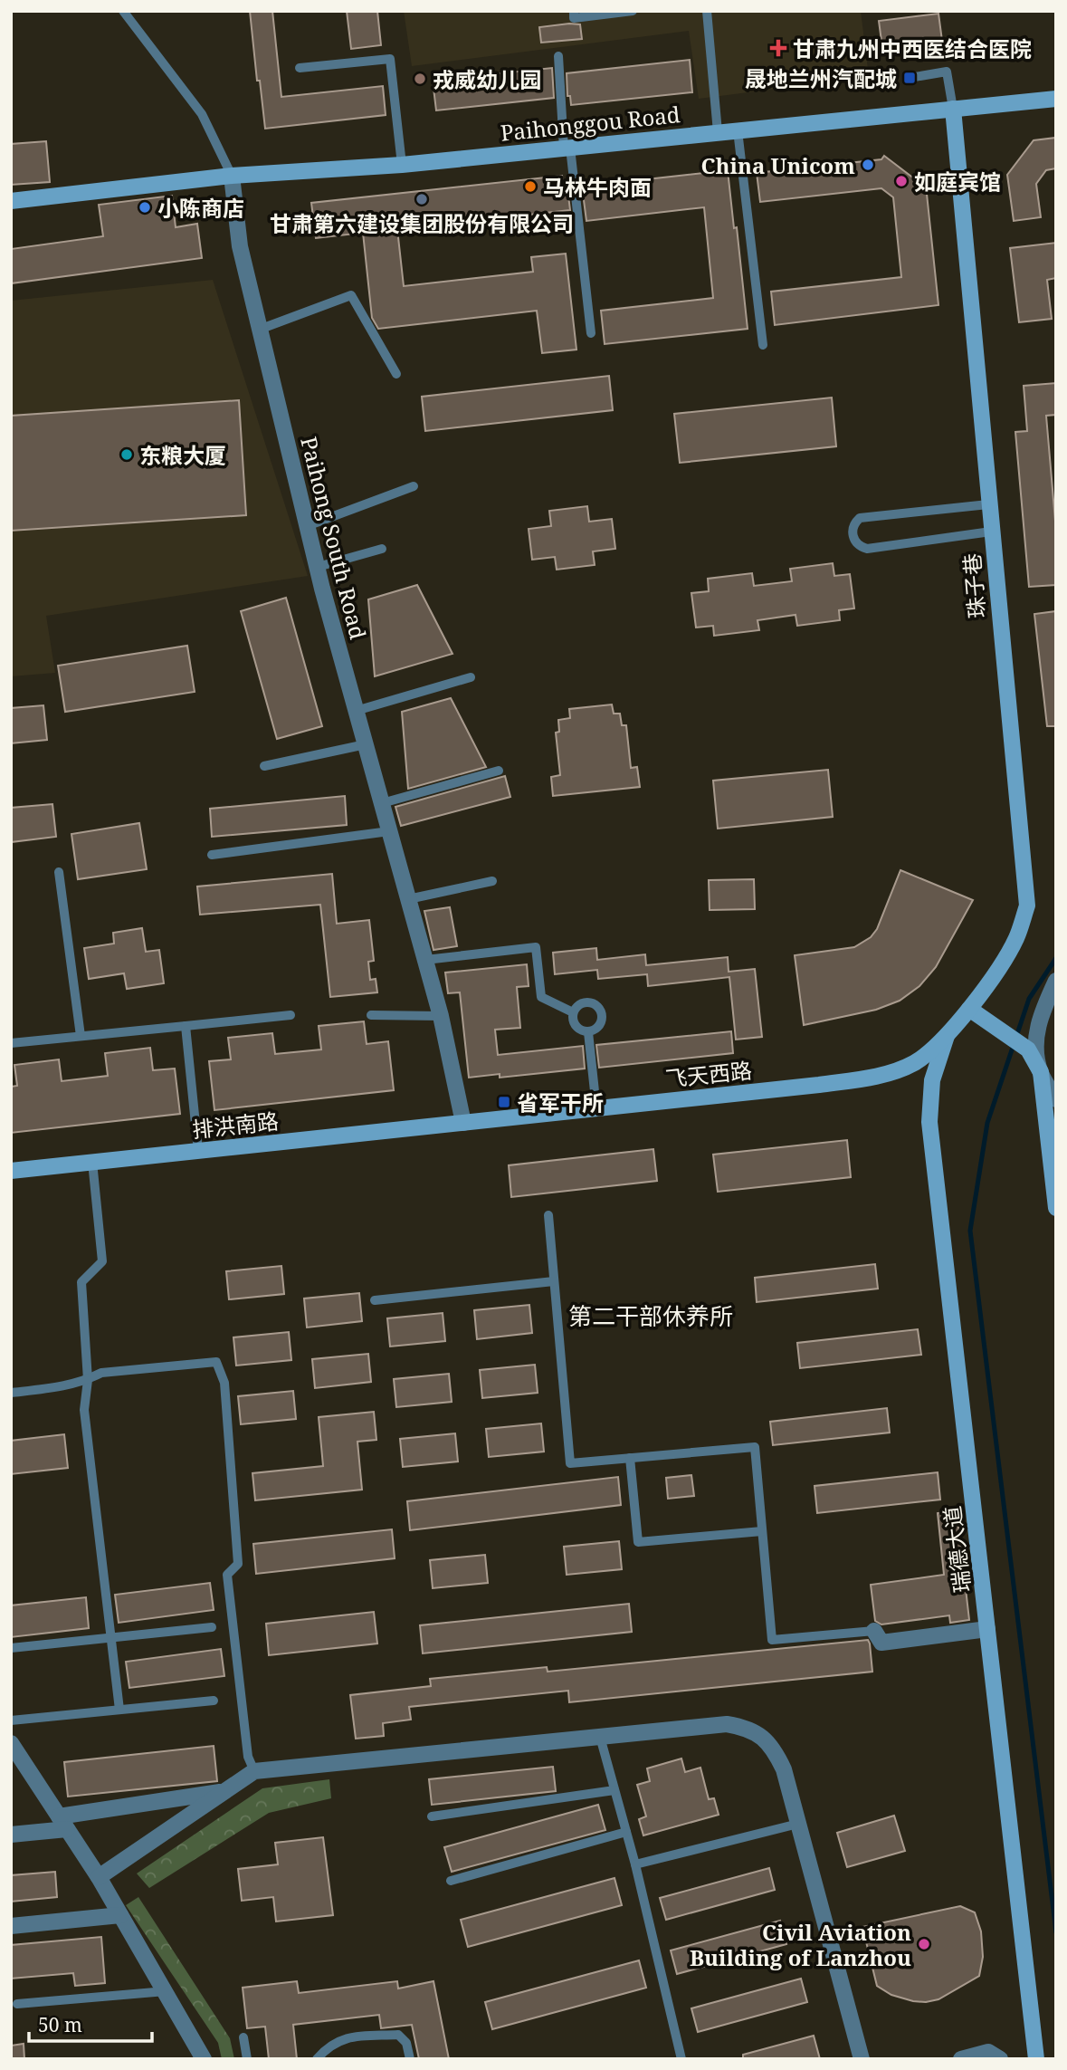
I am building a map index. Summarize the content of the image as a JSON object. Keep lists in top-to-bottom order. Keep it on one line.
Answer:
{"streets":{"street":["Paihonggou Road","Paihong South Road","珠子巷","飞天西路","排洪南路","瑞德大道"]},"crossings":[["Paihonggou Road","Paihong South Road"],["Paihonggou Road","珠子巷"],["Paihong South Road","飞天西路"],["Paihong South Road","排洪南路"],["珠子巷","飞天西路"],["珠子巷","瑞德大道"],["飞天西路","排洪南路"],["飞天西路","瑞德大道"]],"districts":["第二干部休养所"],"places":{"health":["甘肃九州中西医结合医院"],"transit":["晟地兰州汽配城","省军干所"],"other":["戎威幼儿园","China Unicom","如庭宾馆","马林牛肉面","甘肃第六建设集团股份有限公司","小陈商店","东粮大厦","Civil Aviation Building of Lanzhou"]},"scale_bar":"50 m"}
